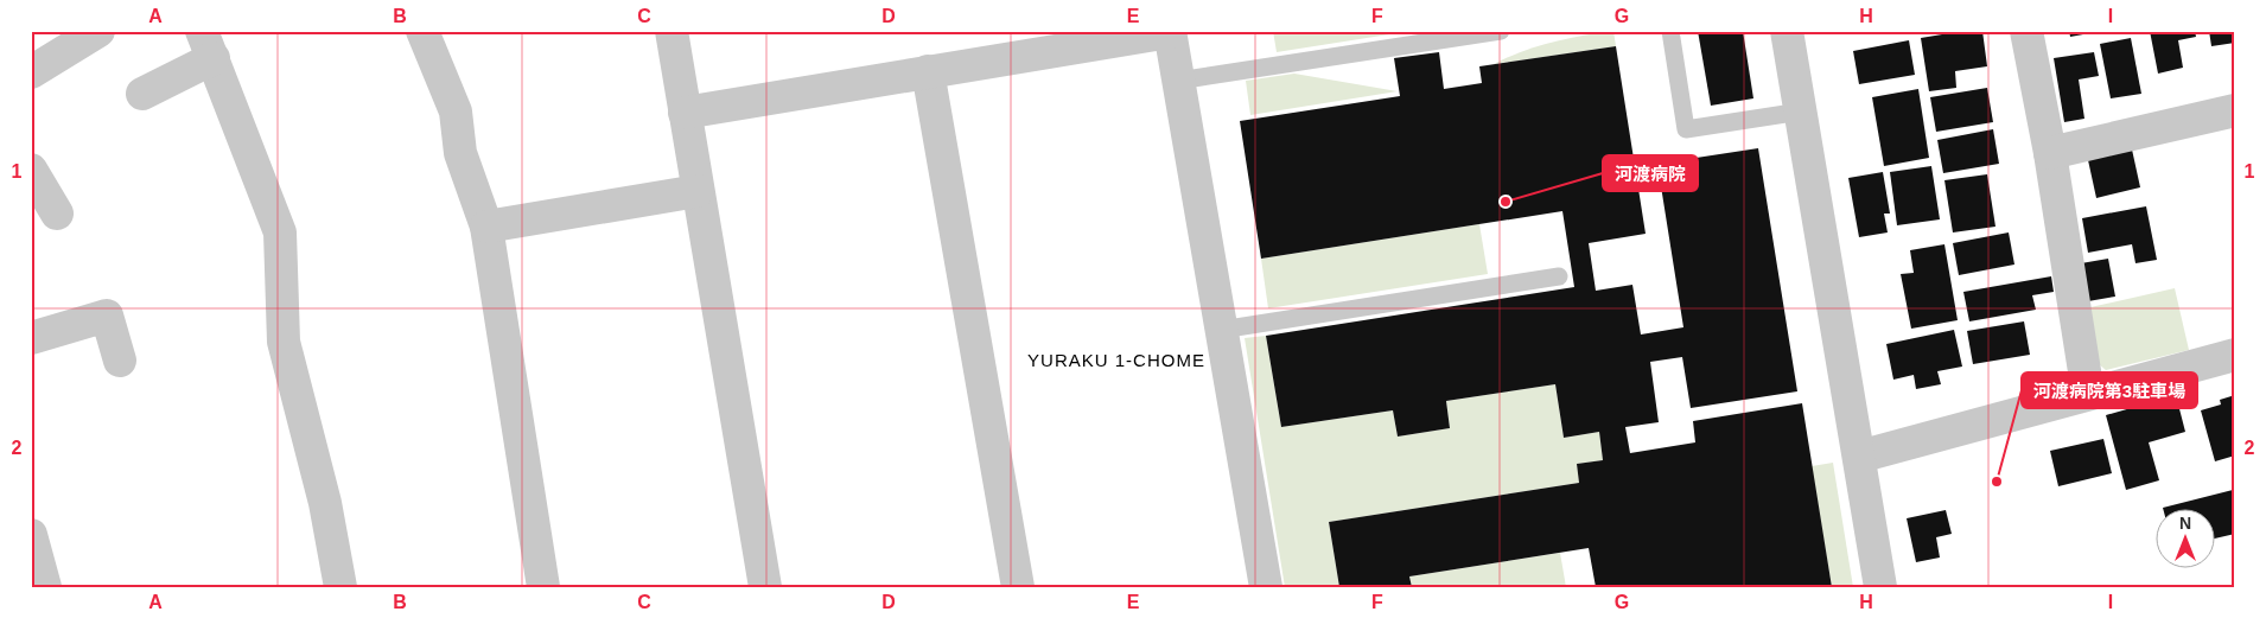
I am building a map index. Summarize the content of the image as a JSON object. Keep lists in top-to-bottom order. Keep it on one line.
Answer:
{"districts":["YURAKU 1-CHOME"],"places":["河渡病院","河渡病院第3駐車場"],"north":"top","grid":{"columns":["A","B","C","D","E","F","G","H","I"],"rows":["1","2"]}}
